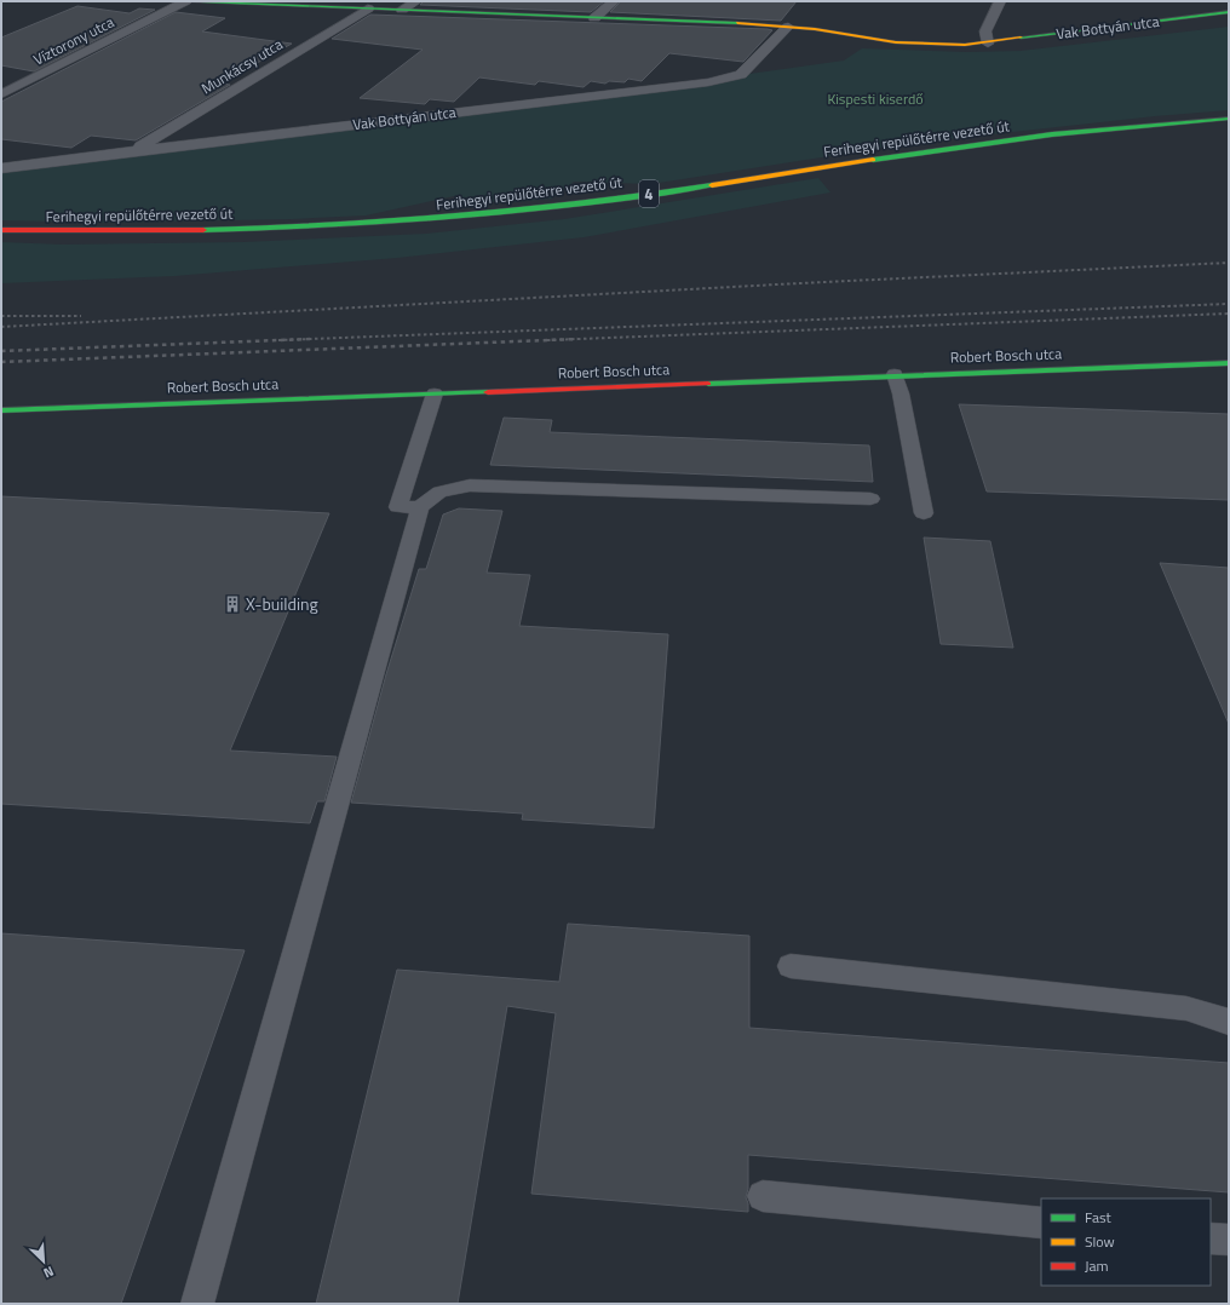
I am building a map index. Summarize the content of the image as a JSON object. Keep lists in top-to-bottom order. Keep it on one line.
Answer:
{"streets":{"street":["Vak Bottyán utca","Víztorony utca","Munkácsy utca","Ferihegyi repülőtérre vezető út","4","Robert Bosch utca"]},"crossings":[["Vak Bottyán utca","Víztorony utca"],["Vak Bottyán utca","Munkácsy utca"]],"parks":["Kispesti kiserdő"],"places":{"building":["X-building"]},"legend":["Fast","Slow","Jam"],"north":"bottom right"}
